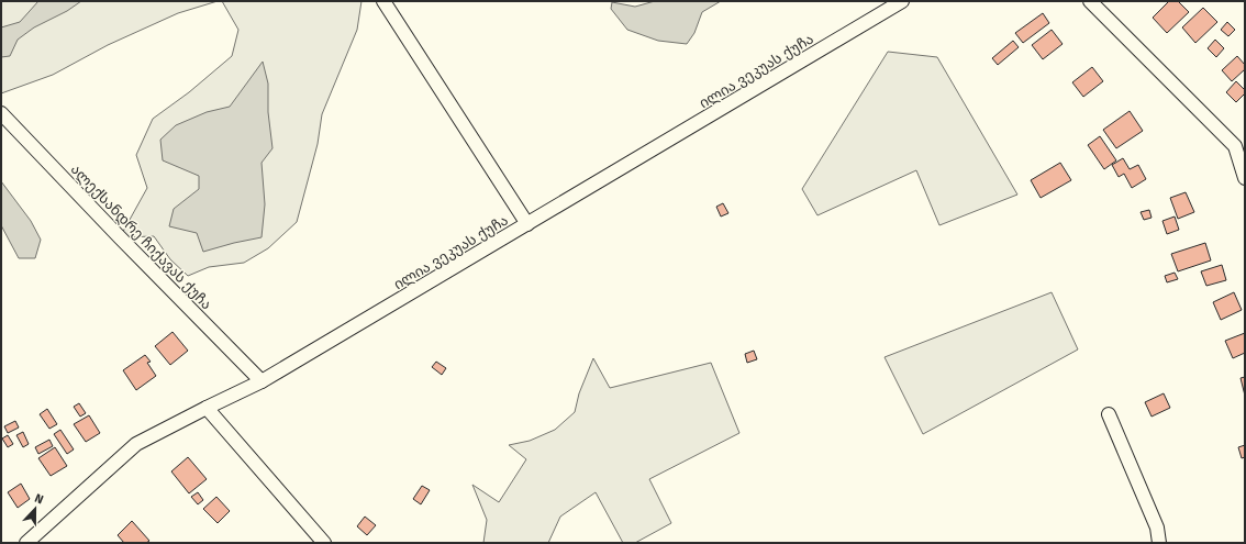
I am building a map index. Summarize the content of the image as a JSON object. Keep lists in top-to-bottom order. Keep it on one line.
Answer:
{"streets":{"street":["ილია ვეკუას ქუჩა","ალექსანდრე ჩიქავას ქუჩა"]},"crossings":[["ილია ვეკუას ქუჩა","ალექსანდრე ჩიქავას ქუჩა"]],"north":"top"}
